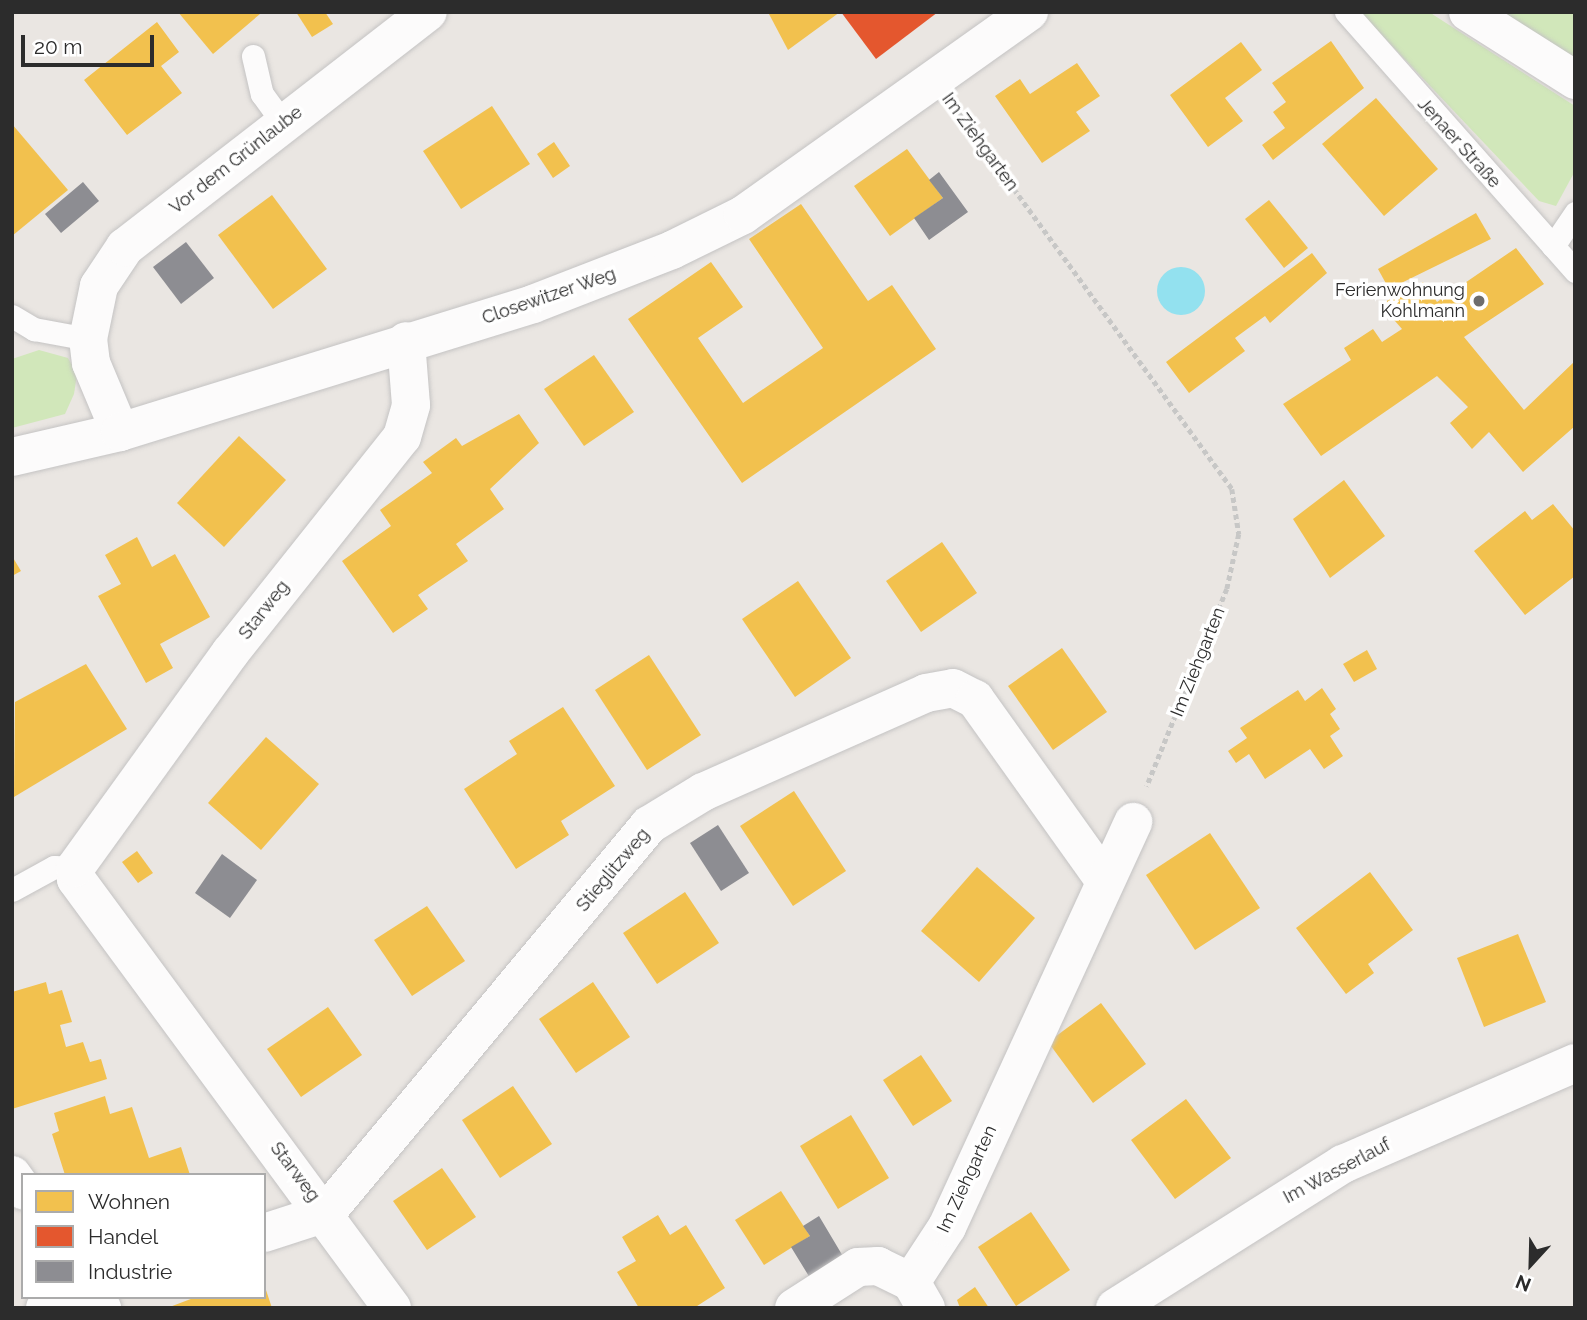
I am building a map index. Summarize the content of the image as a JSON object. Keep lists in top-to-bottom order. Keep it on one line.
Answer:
{"streets":{"street":["Im Ziehgarten","Vor dem Grünlaube","Closewitzer Weg","Starweg","Stieglitzweg","Im Wasserlauf"],"lane":["Jenaer Straße"]},"crossings":[["Im Ziehgarten","Closewitzer Weg"],["Im Ziehgarten","Stieglitzweg"],["Vor dem Grünlaube","Closewitzer Weg"],["Closewitzer Weg","Starweg"],["Starweg","Stieglitzweg"]],"places":["Ferienwohnung Kohlmann"],"legend":["Wohnen","Handel","Industrie"],"scale_bar":"20 m","north":"bottom"}
